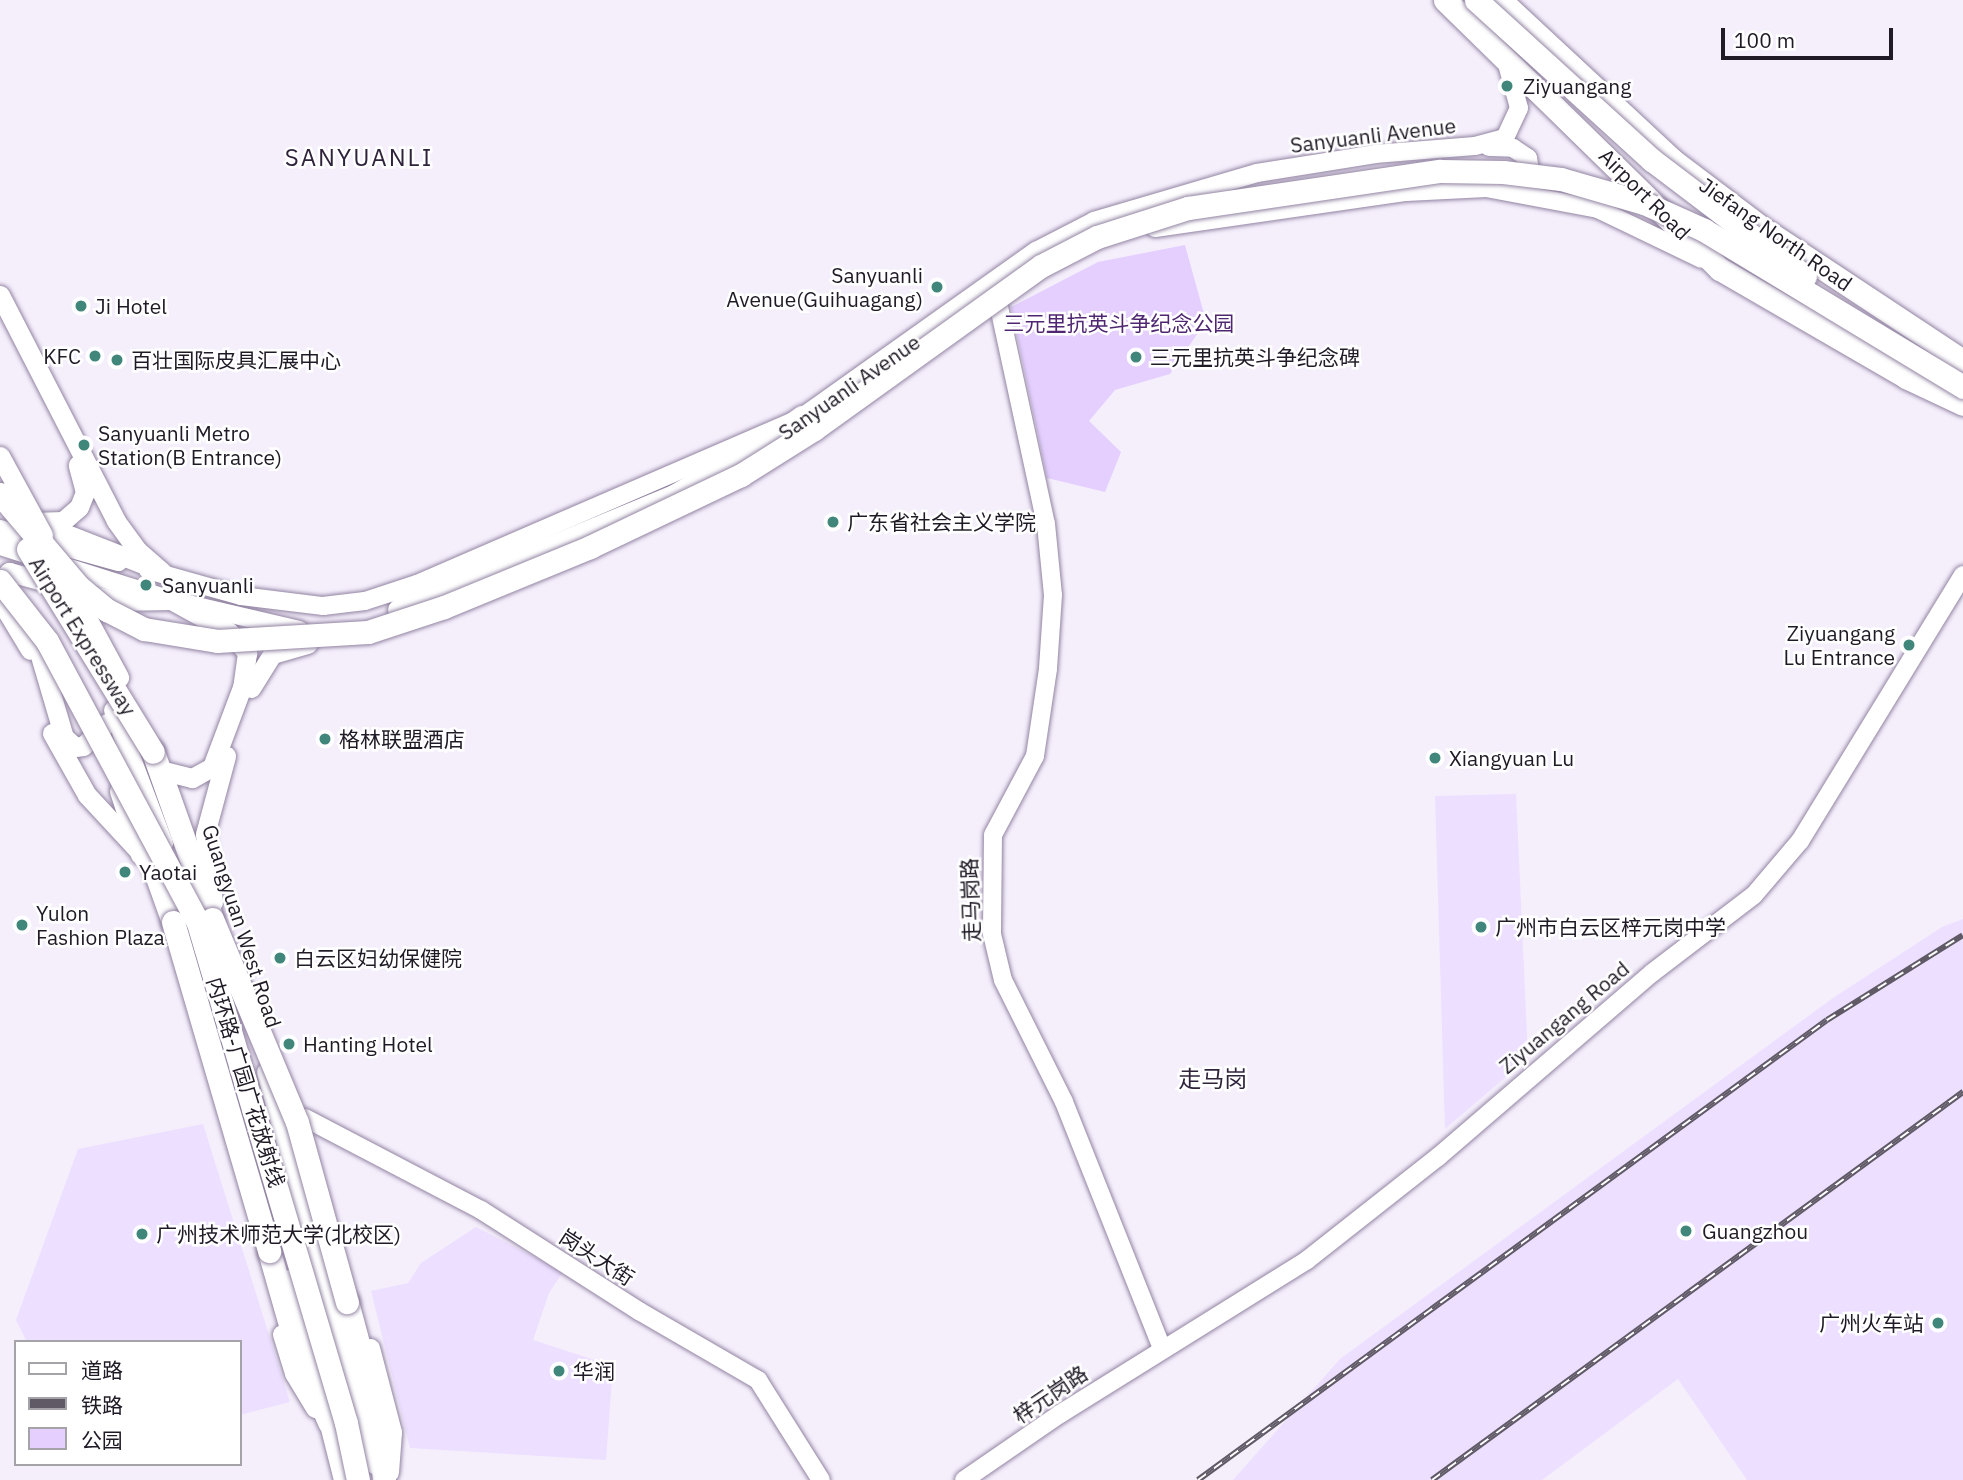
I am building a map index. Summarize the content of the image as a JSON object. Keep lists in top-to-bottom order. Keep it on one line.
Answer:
{"streets":{"highway":["Airport Road","Jiefang North Road","Airport Expressway","内环路-广园广花放射线"],"main road":["Sanyuanli Avenue","走马岗路","Guangyuan West Road","Ziyuangang Road","岗头大街","梓元岗路"]},"crossings":[["Sanyuanli Avenue","Airport Road"],["Sanyuanli Avenue","走马岗路"],["Sanyuanli Avenue","Guangyuan West Road"],["Airport Expressway","Guangyuan West Road"],["Airport Expressway","内环路-广园广花放射线"],["走马岗路","Ziyuangang Road"],["走马岗路","梓元岗路"],["Guangyuan West Road","内环路-广园广花放射线"],["Ziyuangang Road","梓元岗路"]],"districts":["SANYUANLI","走马岗"],"parks":["三元里抗英斗争纪念公园"],"places":["Ziyuangang","Sanyuanli Avenue(Guihuagang)","Ji Hotel","KFC","三元里抗英斗争纪念碑","百壮国际皮具汇展中心","Sanyuanli Metro Station(B Entrance)","广东省社会主义学院","Sanyuanli","Ziyuangang Lu Entrance","格林联盟酒店","Xiangyuan Lu","Yaotai","Yulon Fashion Plaza","广州市白云区梓元岗中学","白云区妇幼保健院","Hanting Hotel","Guangzhou","广州技术师范大学(北校区)","广州火车站","华润"],"legend":["道路","铁路","公园"],"scale_bar":"100 m"}
